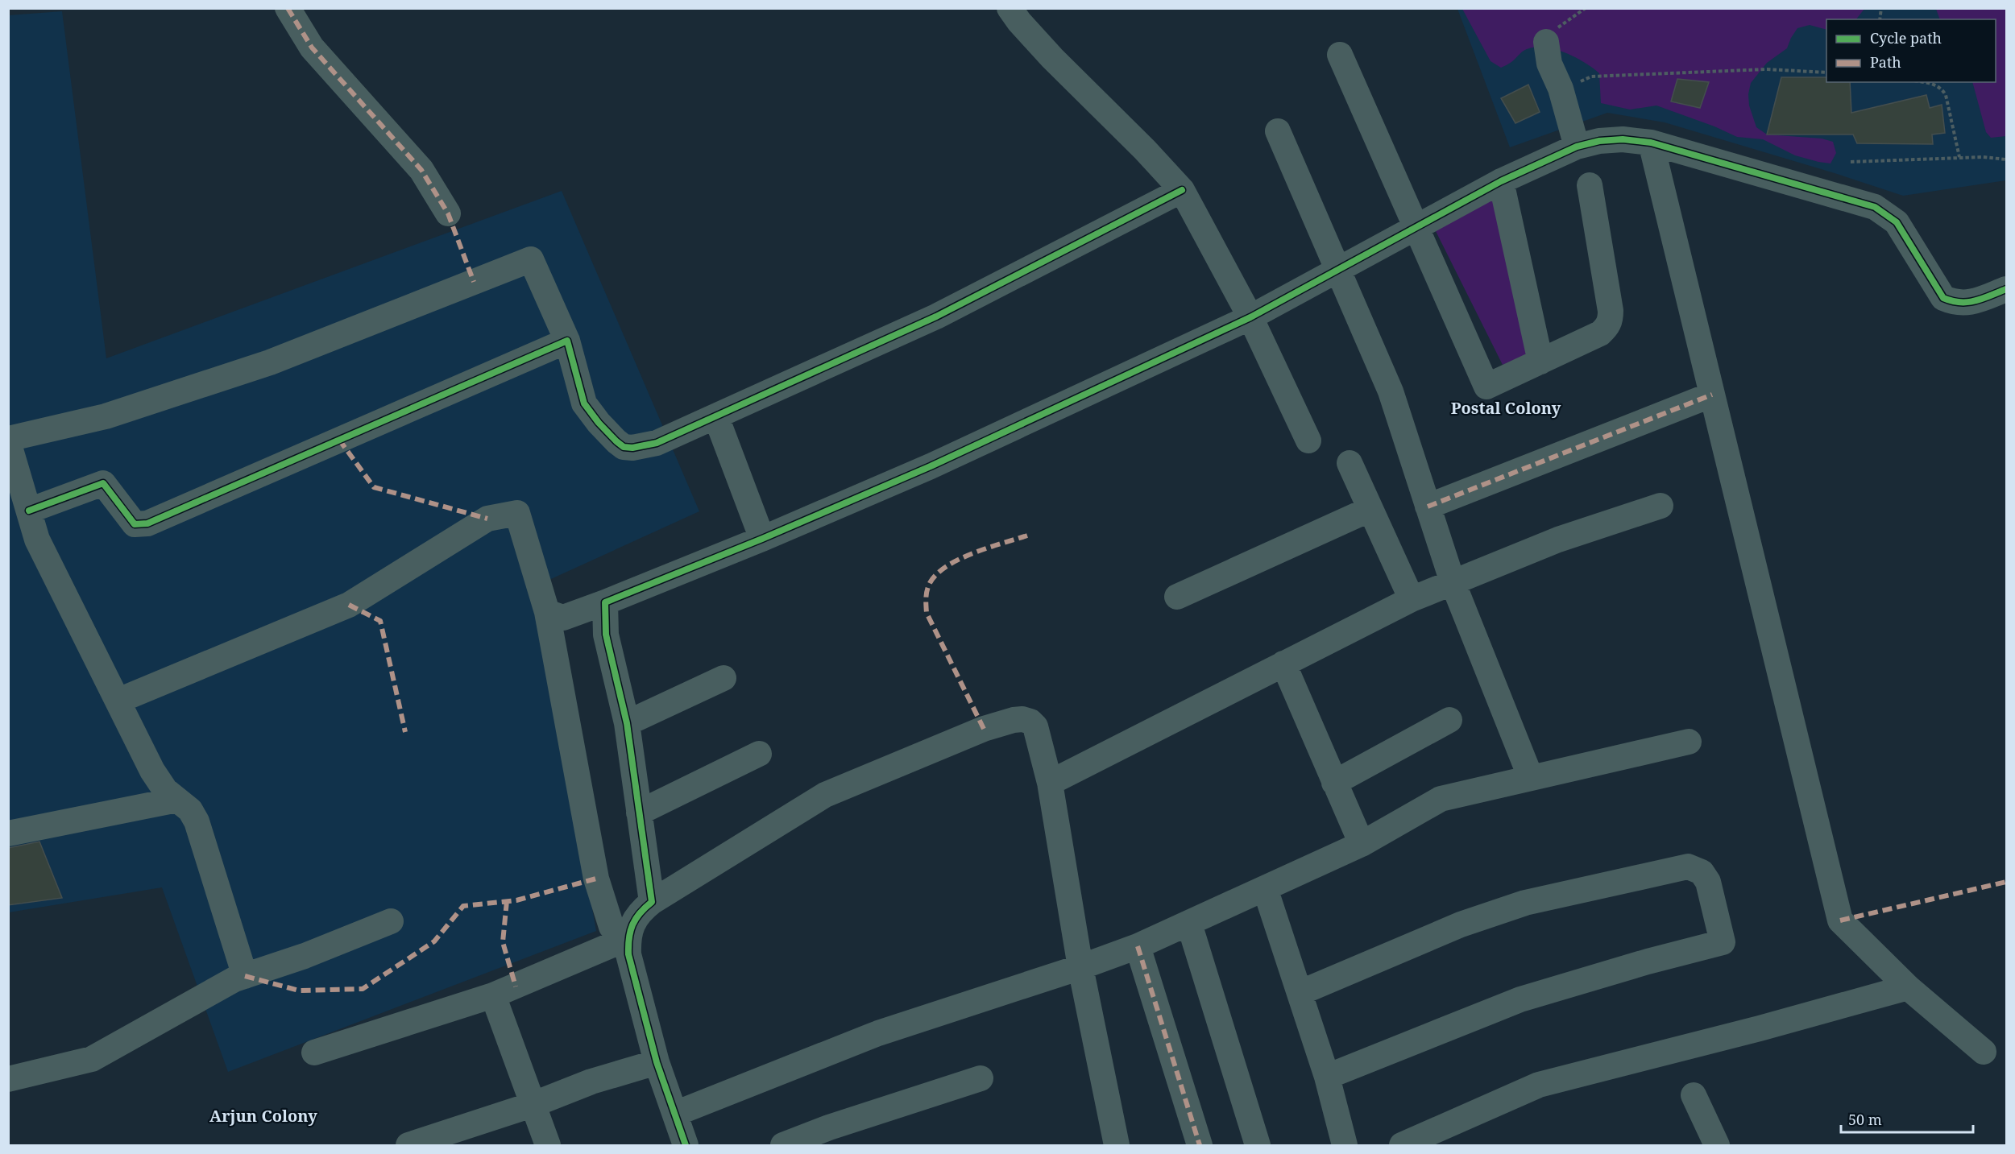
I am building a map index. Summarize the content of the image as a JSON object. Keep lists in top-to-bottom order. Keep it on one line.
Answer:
{"districts":["Postal Colony","Arjun Colony"],"legend":["Cycle path","Path"],"scale_bar":"50 m"}
